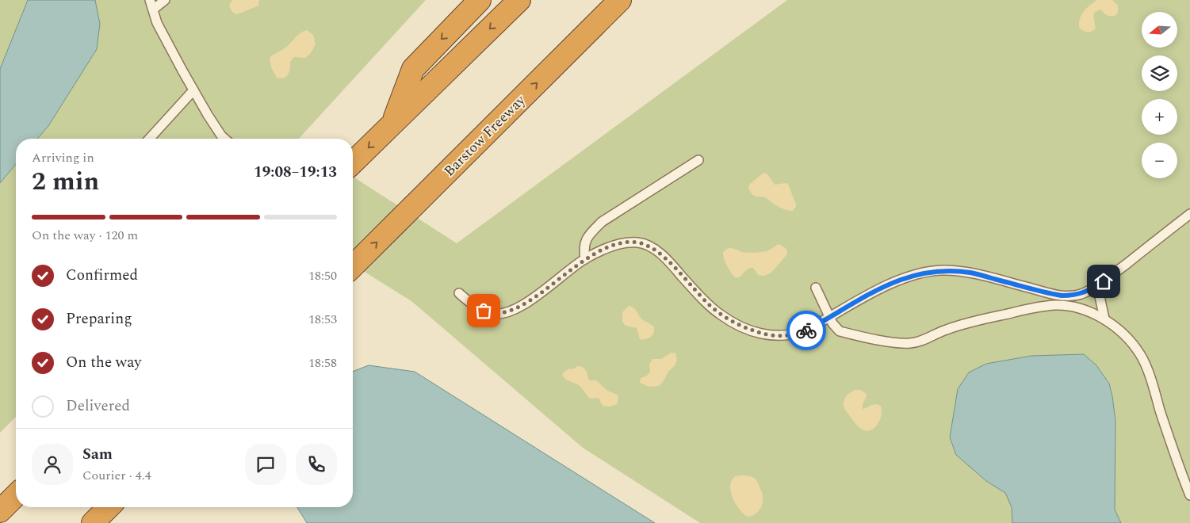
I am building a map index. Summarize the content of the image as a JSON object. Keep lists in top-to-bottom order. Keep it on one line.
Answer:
{"streets":{"highway":["Barstow Freeway"]},"north":"left","page":{"map_buttons":["+","−"],"heading":["2 min","Arriving in","19:08–19:13"],"panel":["Sam","Courier · 4.4"],"bar":"On the way · 120 m","list":[["Confirmed","18:50"],["Preparing","18:53"],["On the way","18:58"],"Delivered"]}}
